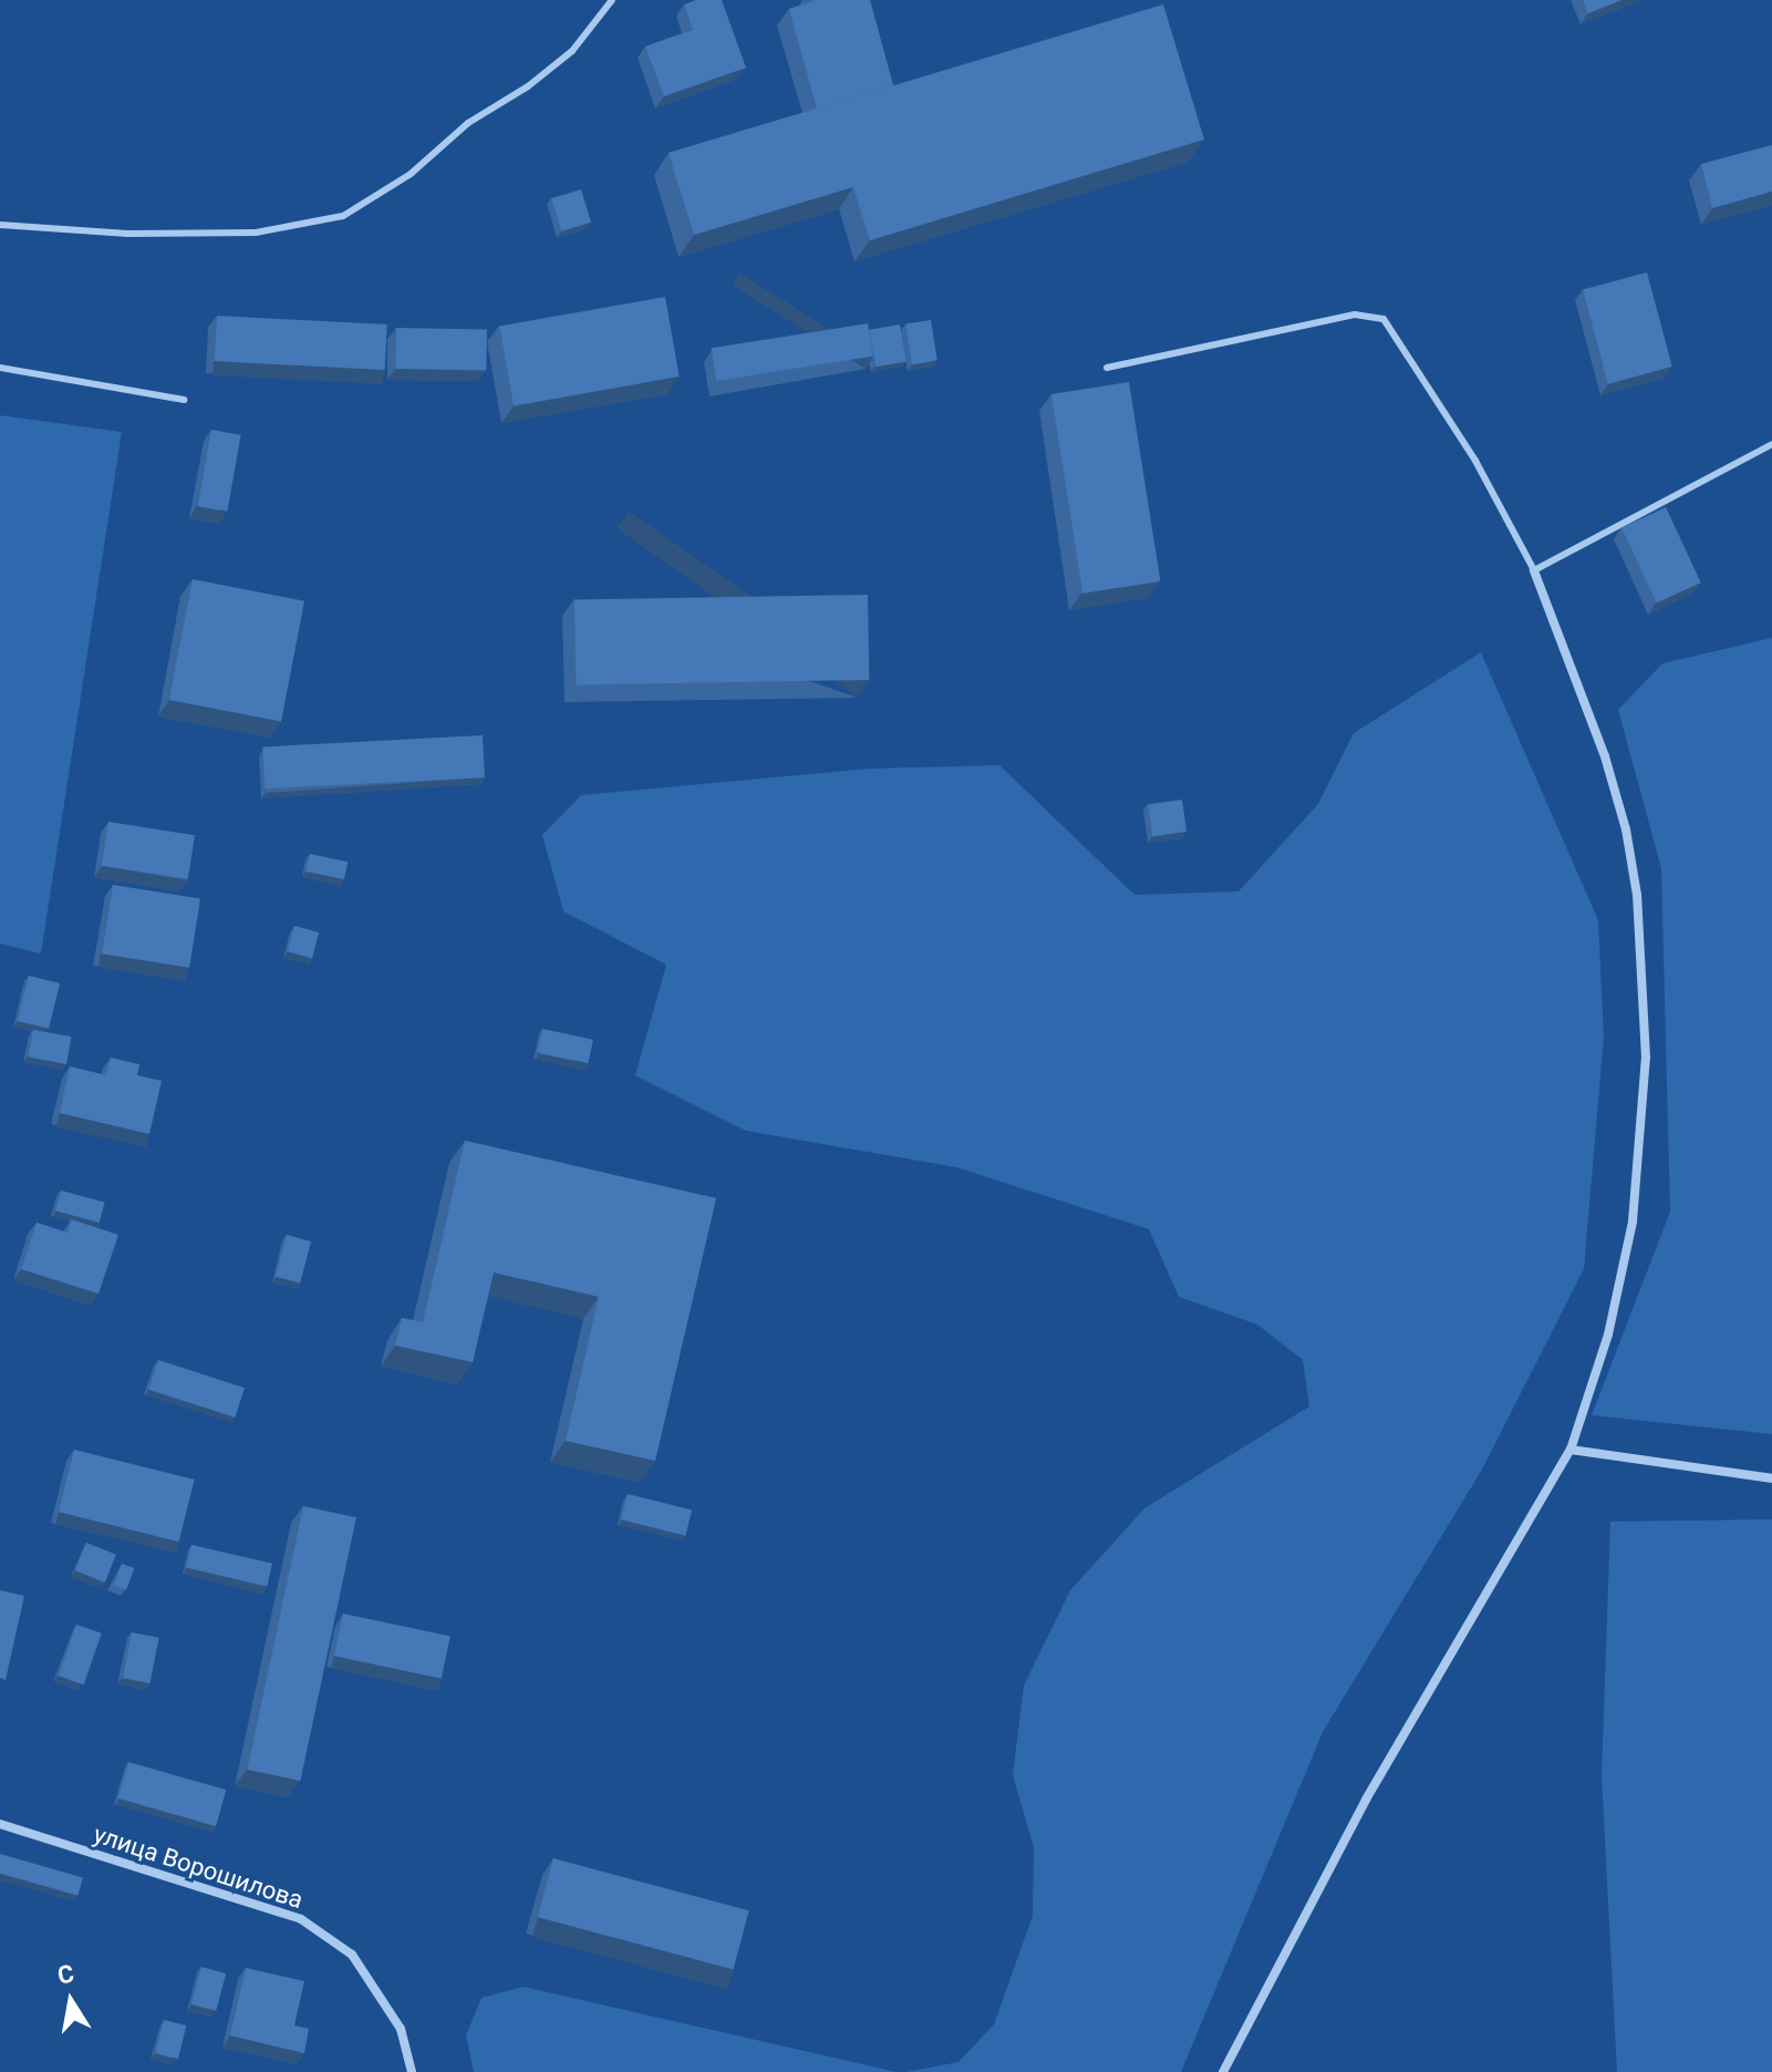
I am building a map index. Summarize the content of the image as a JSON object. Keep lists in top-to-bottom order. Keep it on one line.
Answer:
{"streets":{"street":["улица Ворошилова"]},"north":"top"}
